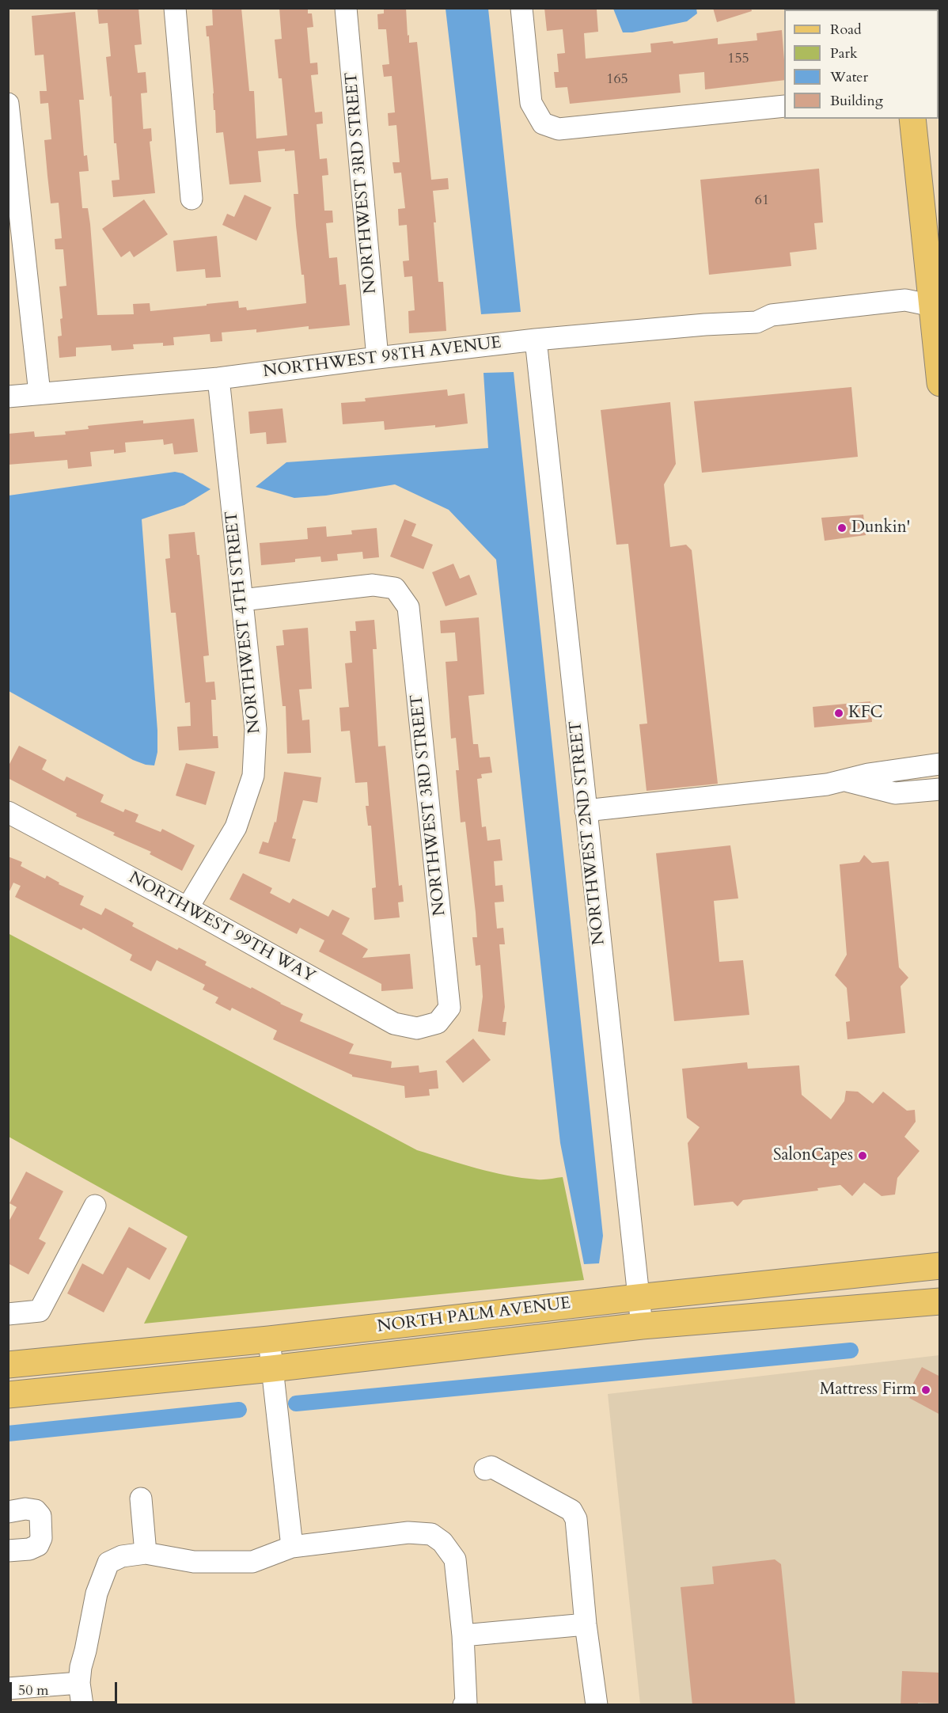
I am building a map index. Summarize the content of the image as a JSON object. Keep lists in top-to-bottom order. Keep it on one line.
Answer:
{"streets":{"main road":["NORTH PALM AVENUE"],"street":["NORTHWEST 3RD STREET","NORTHWEST 98TH AVENUE","NORTHWEST 4TH STREET","NORTHWEST 2ND STREET","NORTHWEST 99TH WAY"]},"crossings":[["NORTHWEST 3RD STREET","NORTHWEST 98TH AVENUE"],["NORTHWEST 3RD STREET","NORTHWEST 4TH STREET"],["NORTHWEST 3RD STREET","NORTHWEST 99TH WAY"],["NORTHWEST 98TH AVENUE","NORTHWEST 4TH STREET"],["NORTHWEST 98TH AVENUE","NORTHWEST 2ND STREET"],["NORTHWEST 4TH STREET","NORTHWEST 99TH WAY"],["NORTHWEST 2ND STREET","NORTH PALM AVENUE"]],"places":["Dunkin'","KFC","SalonCapes","Mattress Firm"],"house_numbers":["155","165","61"],"legend":["Road","Park","Water","Building"],"scale_bar":"50 m"}
